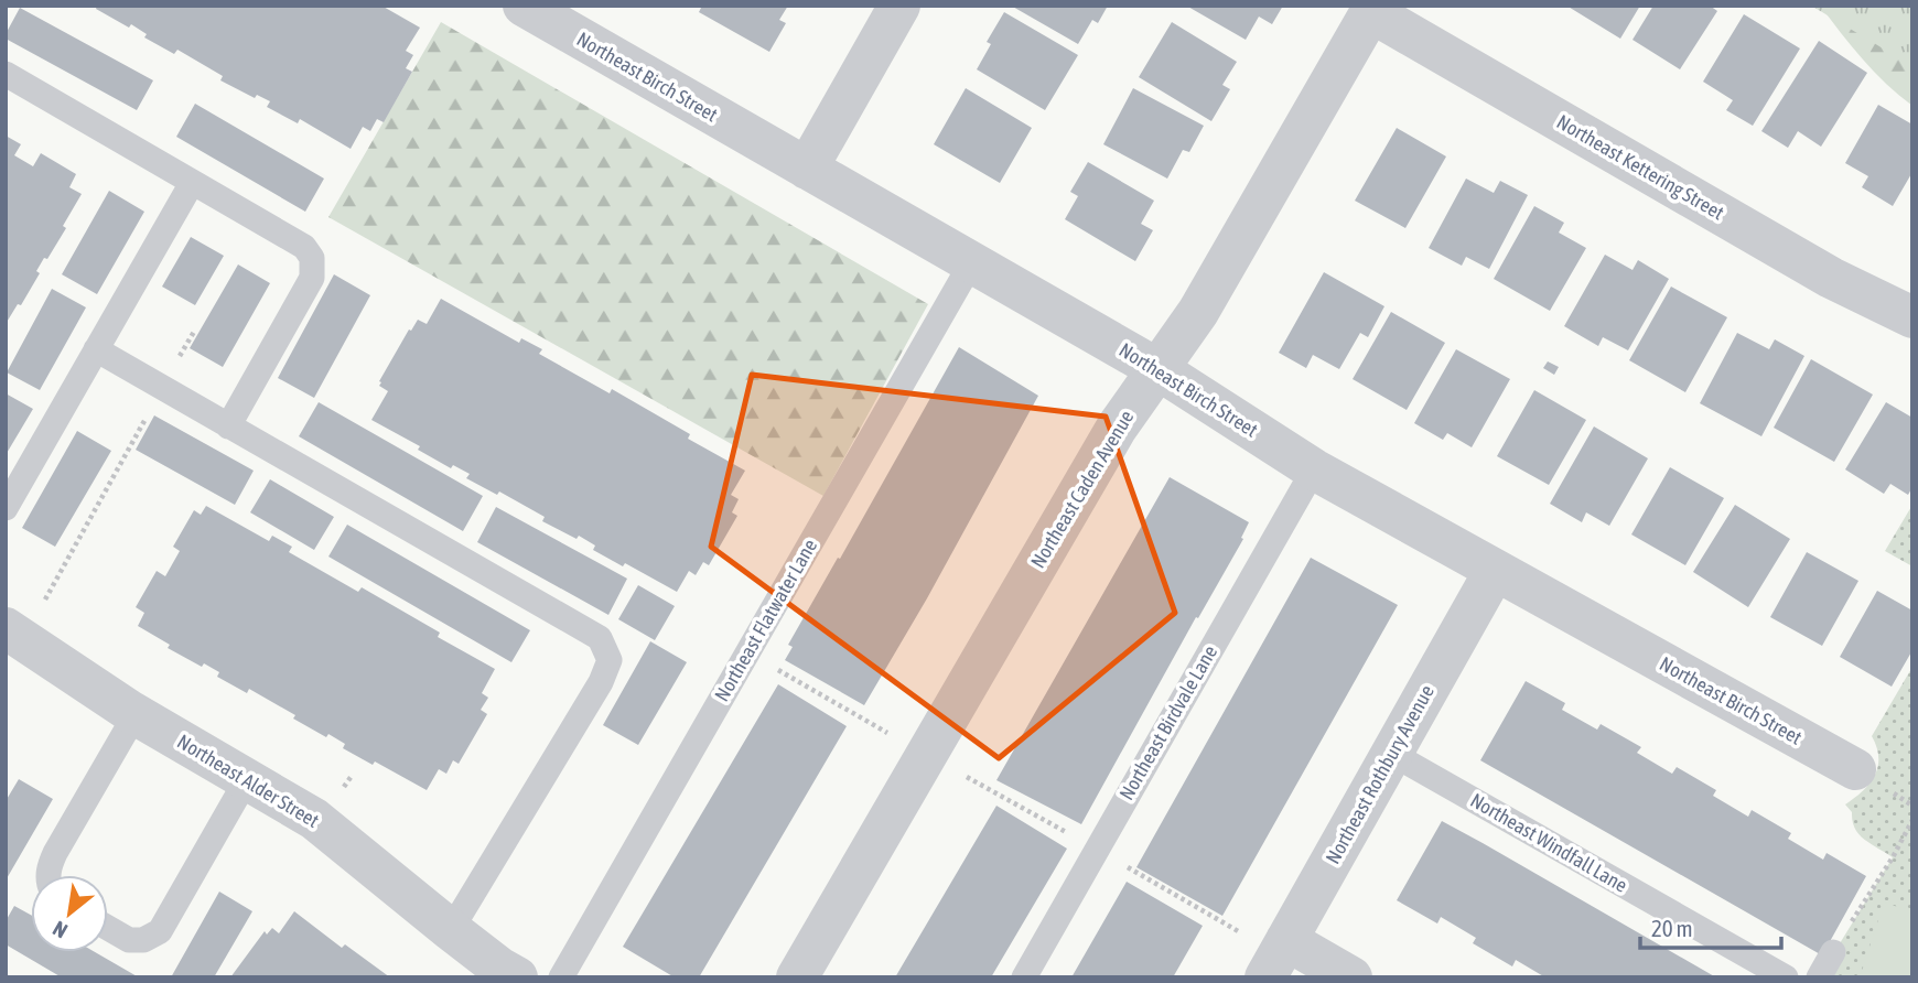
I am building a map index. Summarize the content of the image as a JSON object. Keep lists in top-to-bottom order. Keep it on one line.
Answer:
{"streets":{"street":["Northeast Birch Street","Northeast Kettering Street","Northeast Caden Avenue","Northeast Rothbury Avenue","Northeast Alder Street"],"lane":["Northeast Flatwater Lane","Northeast Birdvale Lane","Northeast Windfall Lane"]},"crossings":[["Northeast Birch Street","Northeast Caden Avenue"],["Northeast Birch Street","Northeast Flatwater Lane"],["Northeast Birch Street","Northeast Birdvale Lane"],["Northeast Birch Street","Northeast Rothbury Avenue"],["Northeast Kettering Street","Northeast Caden Avenue"],["Northeast Rothbury Avenue","Northeast Windfall Lane"]],"scale_bar":"20 m","north":"bottom left"}
